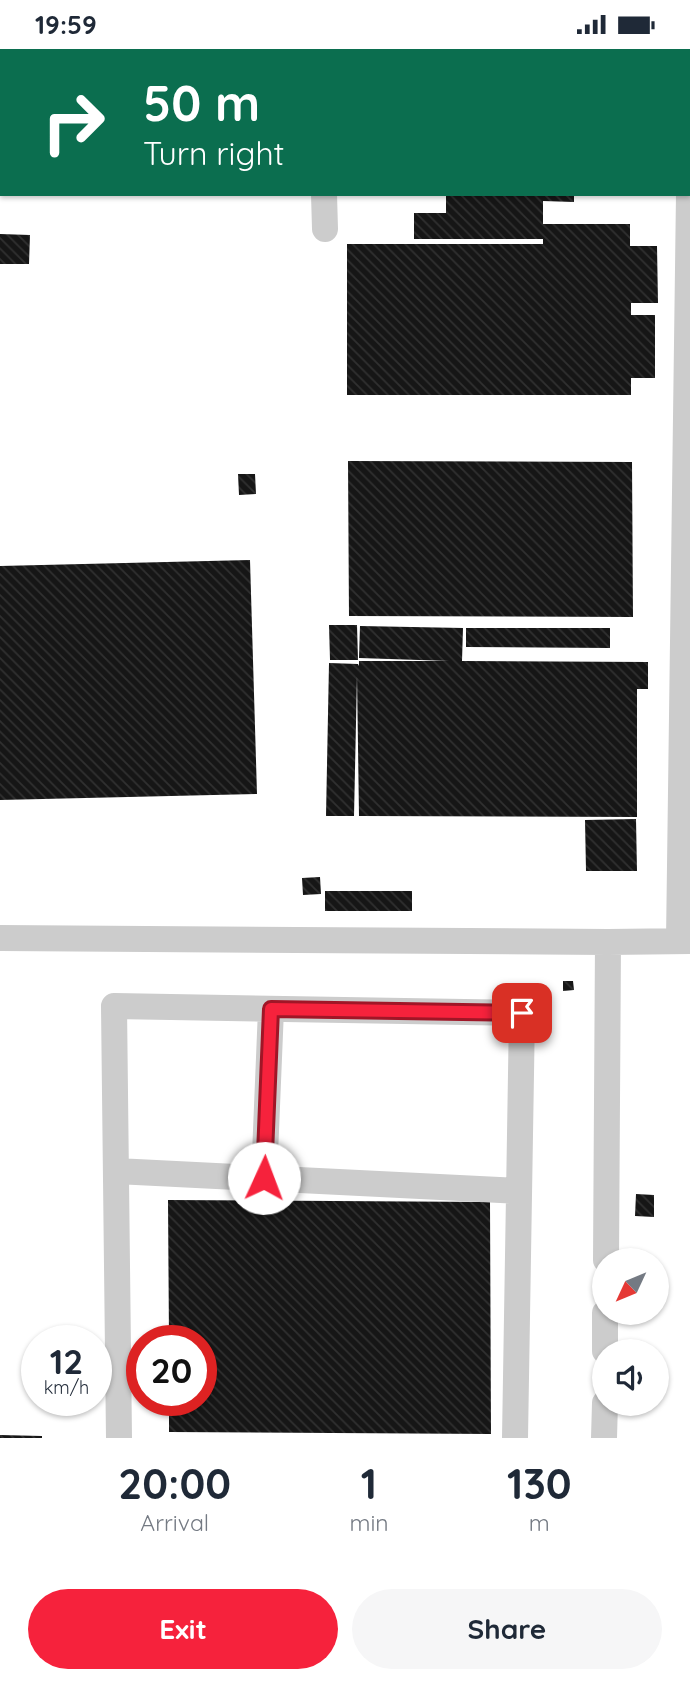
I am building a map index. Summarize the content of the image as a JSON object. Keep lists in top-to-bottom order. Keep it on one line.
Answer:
{"north":"bottom left","page":{"status":"19:59","turn":["50 m","Turn right"],"speed":"12 km/h","limit":"20","eta":["20:00","Arrival","1","min","130","m"],"buttons":["Exit","Share"]}}
